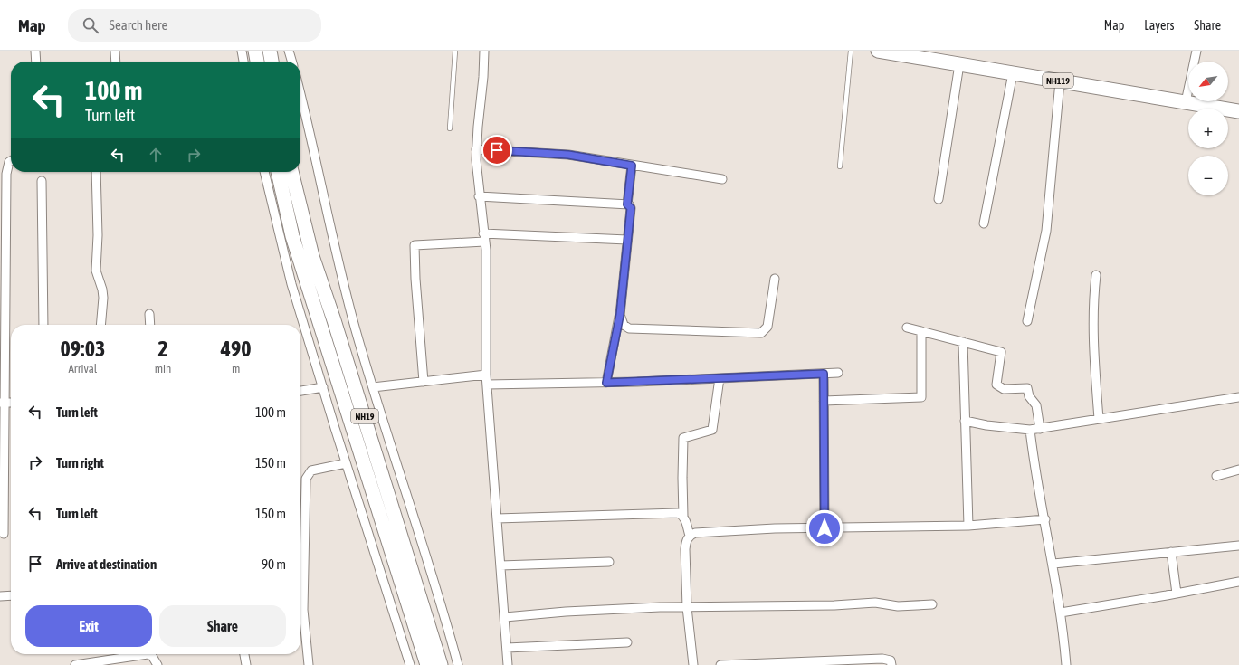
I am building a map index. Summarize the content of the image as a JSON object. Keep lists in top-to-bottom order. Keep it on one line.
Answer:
{"streets":{"highway":["NH119","NH19"]},"north":"bottom left","page":{"header":"Map","search":"Search here","nav":["Map","Layers","Share"],"map_buttons":["+","−"],"turn":["100 m","Turn left"],"eta":["09:03","Arrival","2","min","490","m"],"list":[{"name":"Turn left","value":"100 m"},{"name":"Turn right","value":"150 m"},{"name":"Turn left","value":"150 m"},{"name":"Arrive at destination","value":"90 m"}],"buttons":["Exit","Share"]}}
